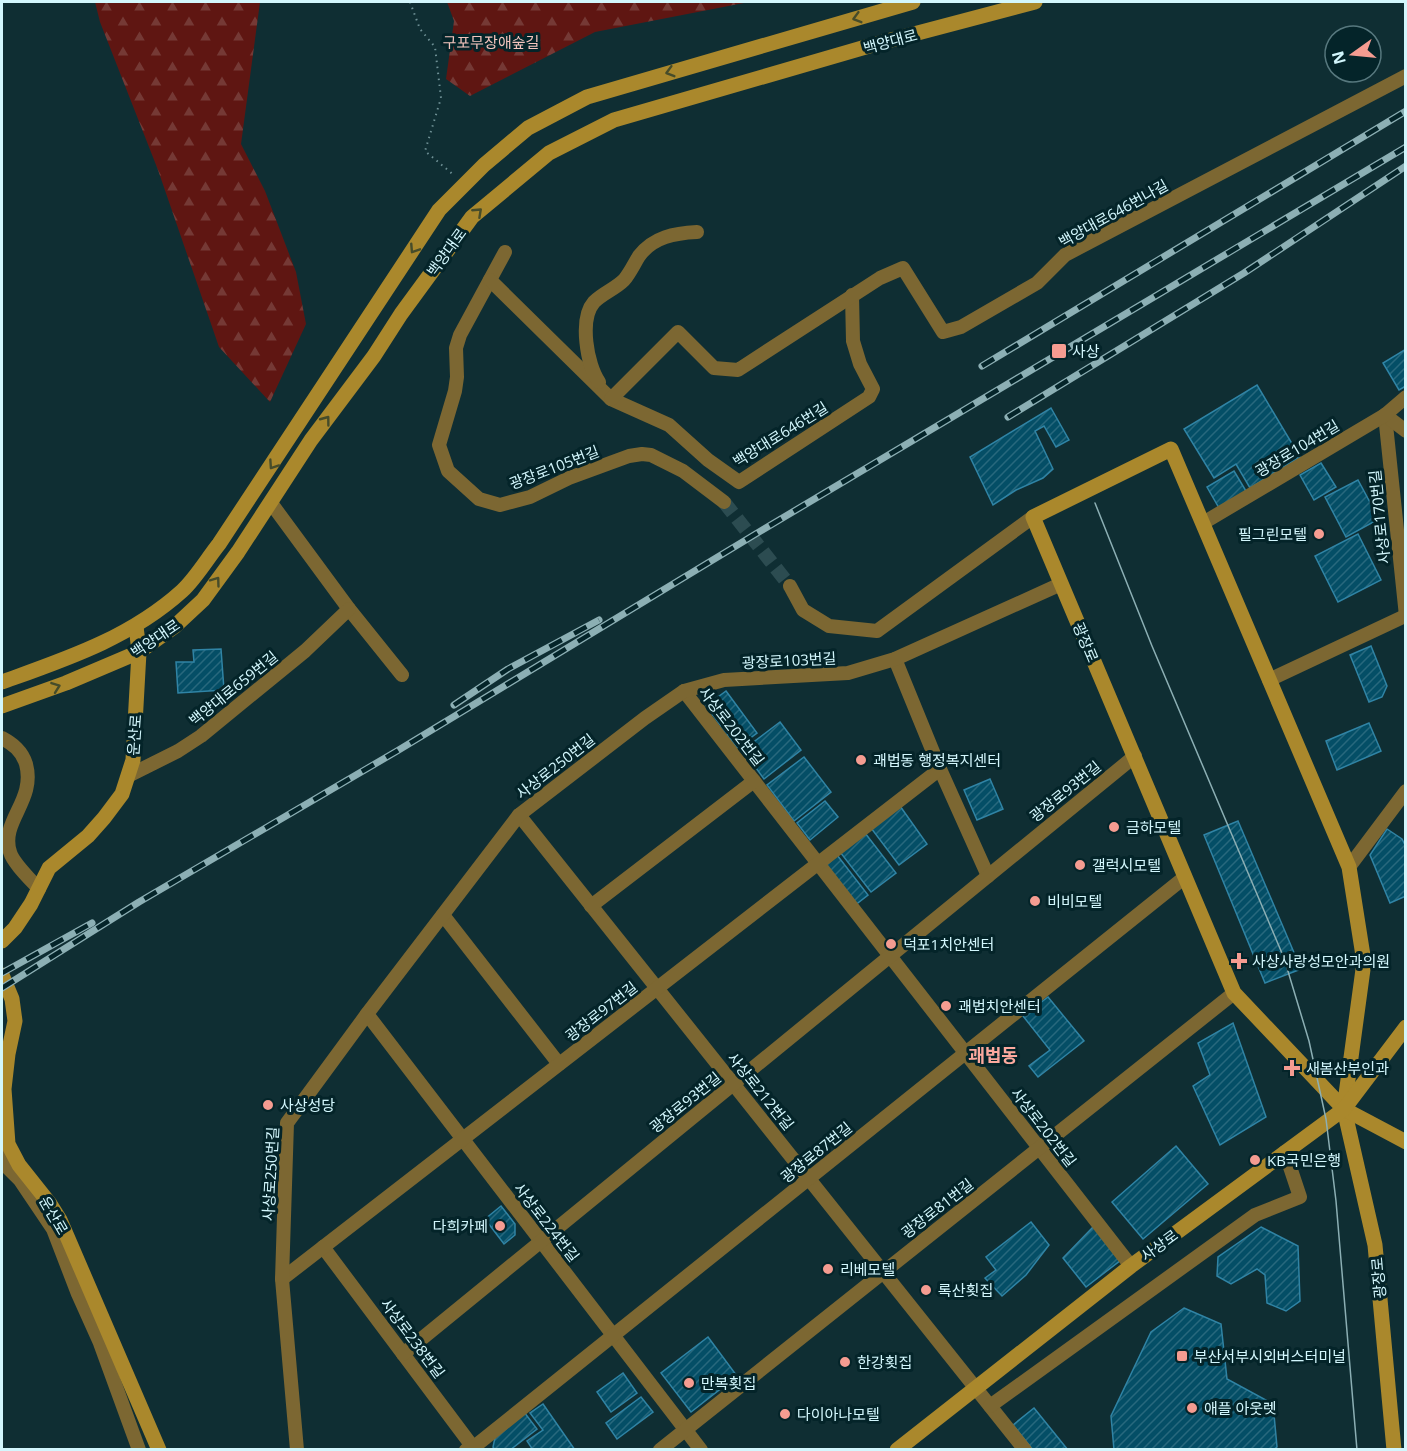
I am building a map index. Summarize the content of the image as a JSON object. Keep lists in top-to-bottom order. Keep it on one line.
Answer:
{"streets":{"main road":["백양대로","광장로","운산로","사상로"],"street":["백양대로646번나길","백양대로646번길","광장로104번길","광장로105번길","사상로170번길","광장로103번길","백양대로659번길","사상로202번길","사상로250번길","광장로93번길","광장로97번길","사상로212번길","광장로87번길","광장로81번길","사상로224번길","사상로238번길"]},"crossings":[["백양대로","운산로"],["백양대로646번나길","백양대로646번길"],["백양대로646번길","광장로105번길"],["광장로104번길","사상로170번길"],["광장로104번길","광장로"],["광장로","광장로103번길"],["광장로","광장로93번길"],["광장로","광장로87번길"],["광장로","광장로81번길"],["광장로","사상로"],["광장로103번길","사상로202번길"],["광장로103번길","사상로250번길"],["백양대로659번길","운산로"],["사상로202번길","사상로250번길"],["사상로202번길","광장로93번길"],["사상로202번길","광장로97번길"],["사상로202번길","사상로212번길"],["사상로202번길","광장로87번길"],["사상로202번길","광장로81번길"],["사상로202번길","사상로"],["사상로250번길","광장로97번길"],["사상로250번길","사상로212번길"],["사상로250번길","사상로224번길"],["광장로93번길","사상로212번길"],["광장로93번길","사상로224번길"],["광장로93번길","사상로238번길"],["광장로97번길","사상로212번길"],["광장로97번길","사상로224번길"],["광장로97번길","사상로238번길"],["사상로212번길","광장로87번길"],["사상로212번길","광장로81번길"],["사상로212번길","사상로"],["광장로87번길","사상로224번길"],["광장로87번길","사상로238번길"],["광장로81번길","사상로224번길"]],"districts":["괘법동"],"parks":["구포무장애숲길"],"places":{"transit":["사상","부산서부시외버스터미널"],"other":["필그린모텔","괘법동 행정복지센터","금하모텔","갤럭시모텔","비비모텔","덕포1치안센터","괘법치안센터","사상성당","KB국민은행","다희카페","리베모텔","록산횟집","한강횟집","만복횟집","애플 아웃렛","다이아나모텔"],"health":["사상사랑성모안과의원","새봄산부인과"]},"north":"left"}
